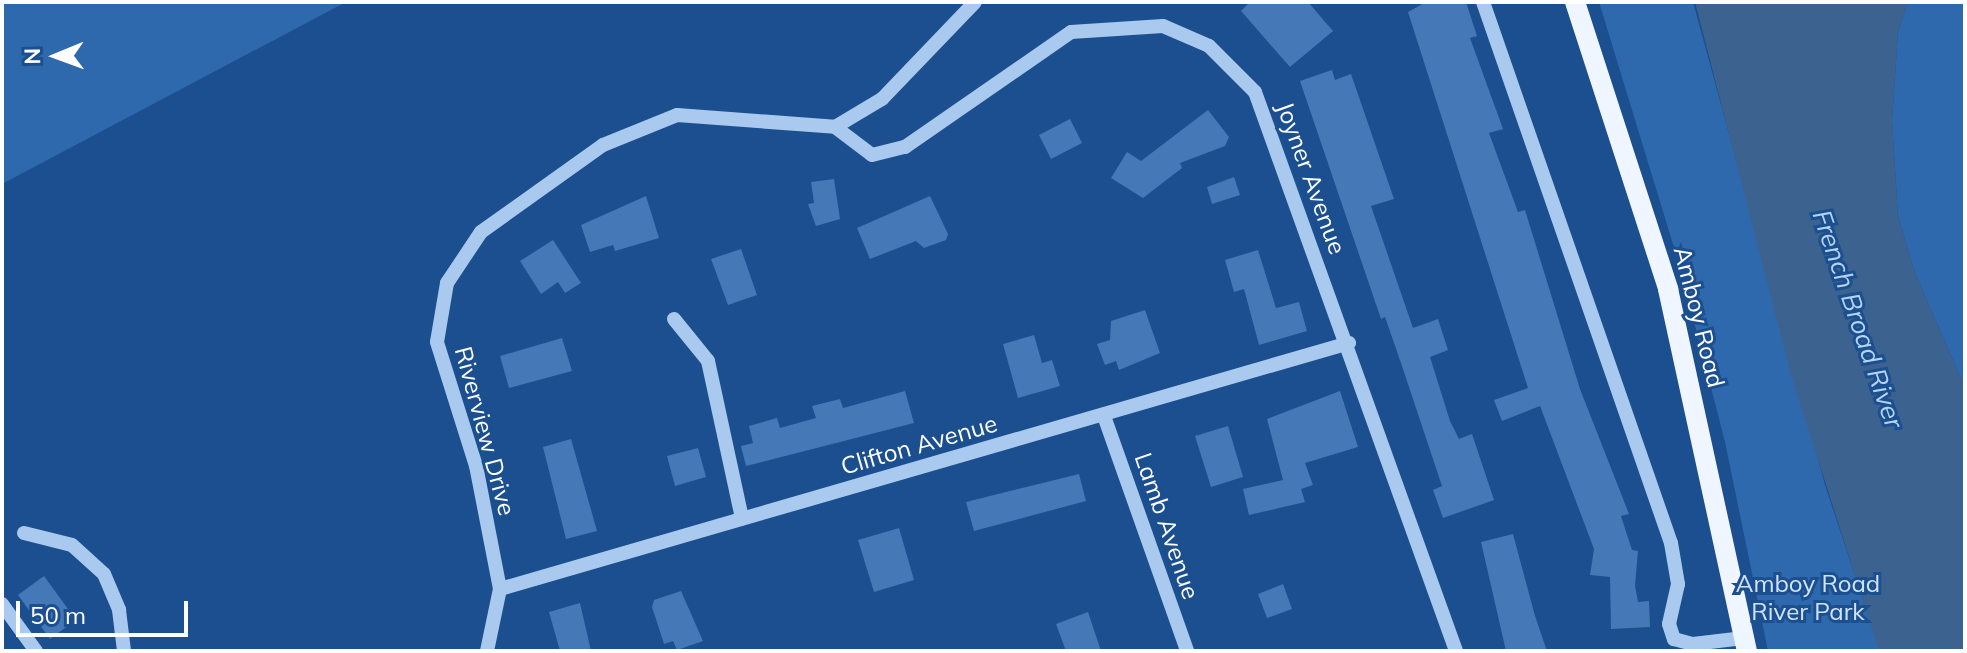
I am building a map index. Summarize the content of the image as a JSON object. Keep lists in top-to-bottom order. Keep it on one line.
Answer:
{"streets":{"main road":["Amboy Road"],"street":["Joyner Avenue","Riverview Drive","Clifton Avenue","Lamb Avenue"]},"crossings":[["Joyner Avenue","Riverview Drive"],["Joyner Avenue","Clifton Avenue"],["Riverview Drive","Clifton Avenue"],["Clifton Avenue","Lamb Avenue"]],"water":["French Broad River"],"parks":["Amboy Road River Park"],"scale_bar":"50 m","north":"left"}
